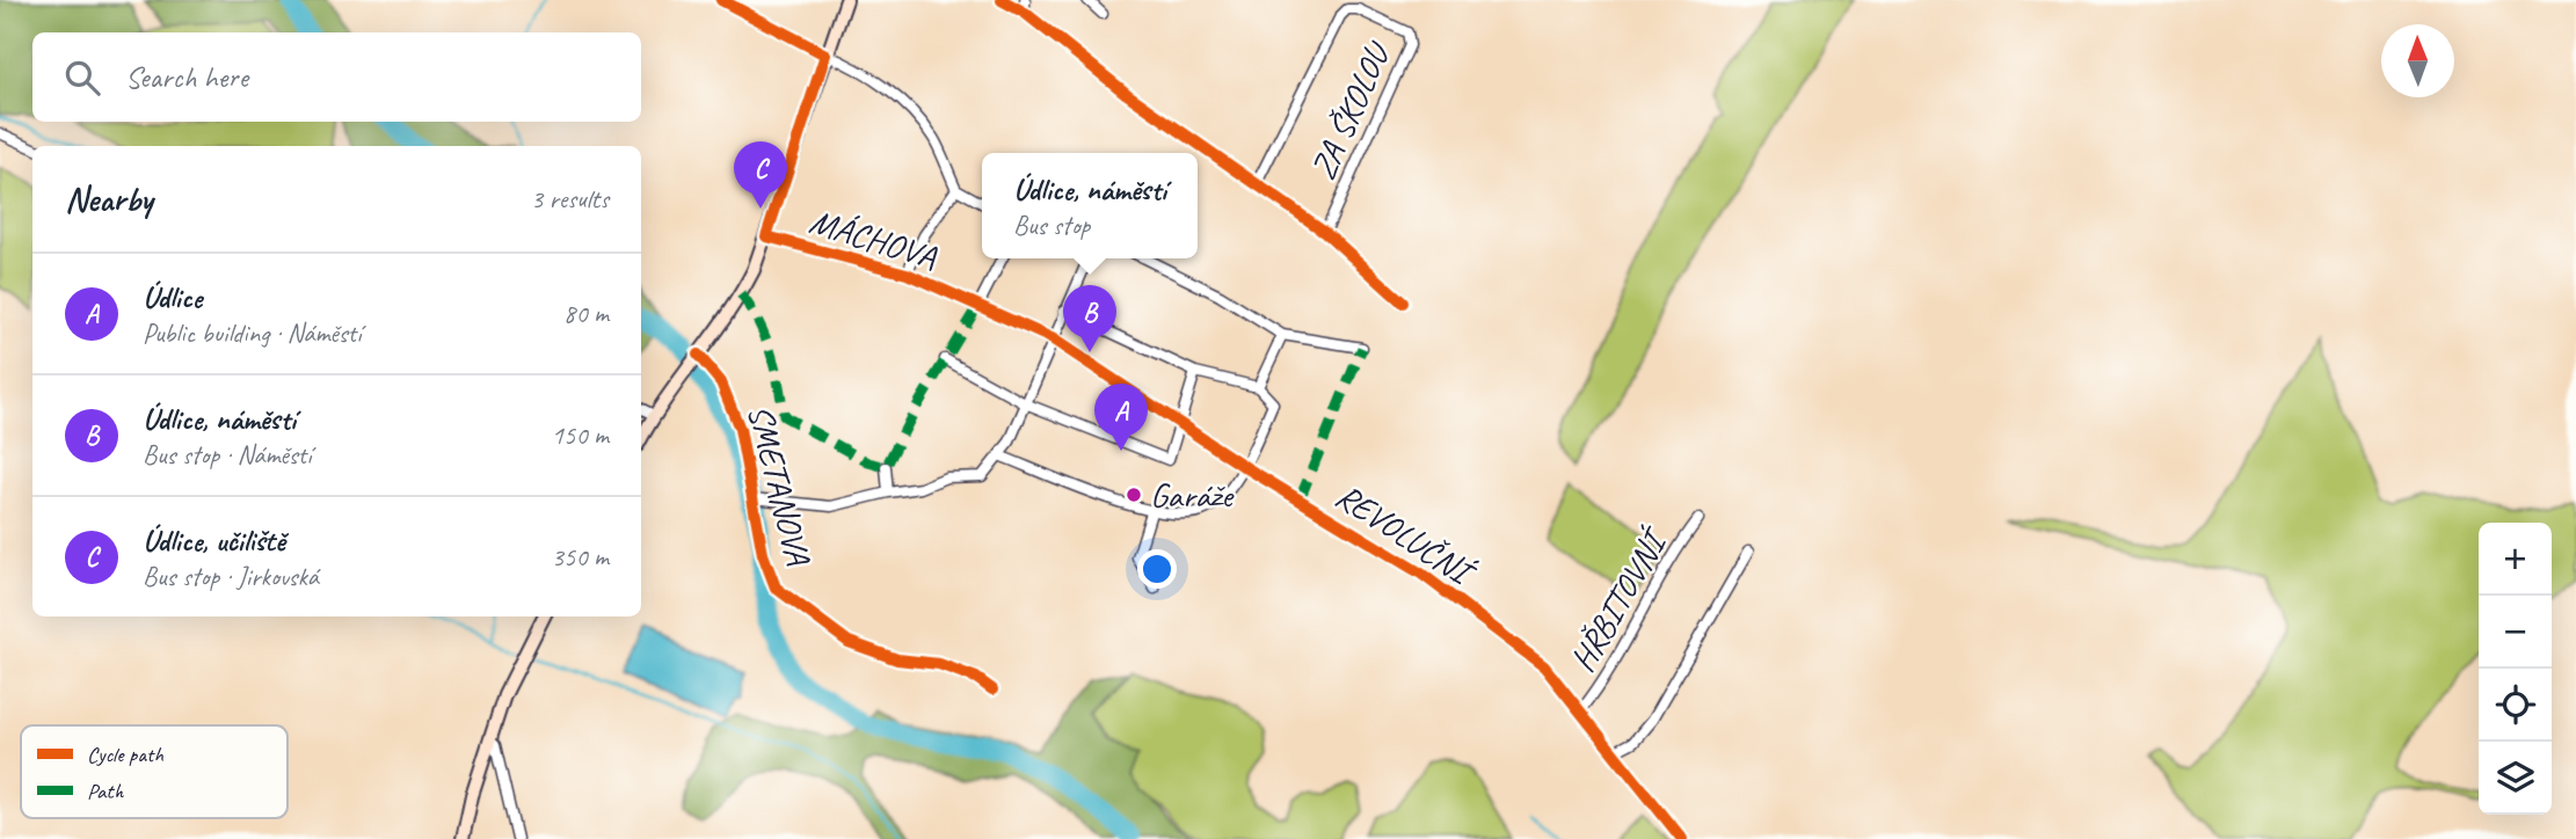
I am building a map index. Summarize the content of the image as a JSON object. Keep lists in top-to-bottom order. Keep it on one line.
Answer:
{"streets":{"street":["ZA ŠKOLOU","MÁCHOVA","SMETANOVA","REVOLUČNÍ","HŘBITOVNÍ"]},"crossings":[["MÁCHOVA","REVOLUČNÍ"],["REVOLUČNÍ","HŘBITOVNÍ"]],"places":["Garáže"],"legend":["Cycle path","Path"],"north":"top","page":{"search":"Search here","pins":["C","B","A"],"heading":["Nearby","3 results"],"popup":["Údlice, náměstí","Bus stop"],"list":[{"mark":"A","name":"Údlice","note":"Public building · Náměstí","value":"80 m"},{"mark":"B","name":"Údlice, náměstí","note":"Bus stop · Náměstí","value":"150 m"},{"mark":"C","name":"Údlice, učiliště","note":"Bus stop · Jirkovská","value":"350 m"}],"map_buttons":["+","−"]}}
